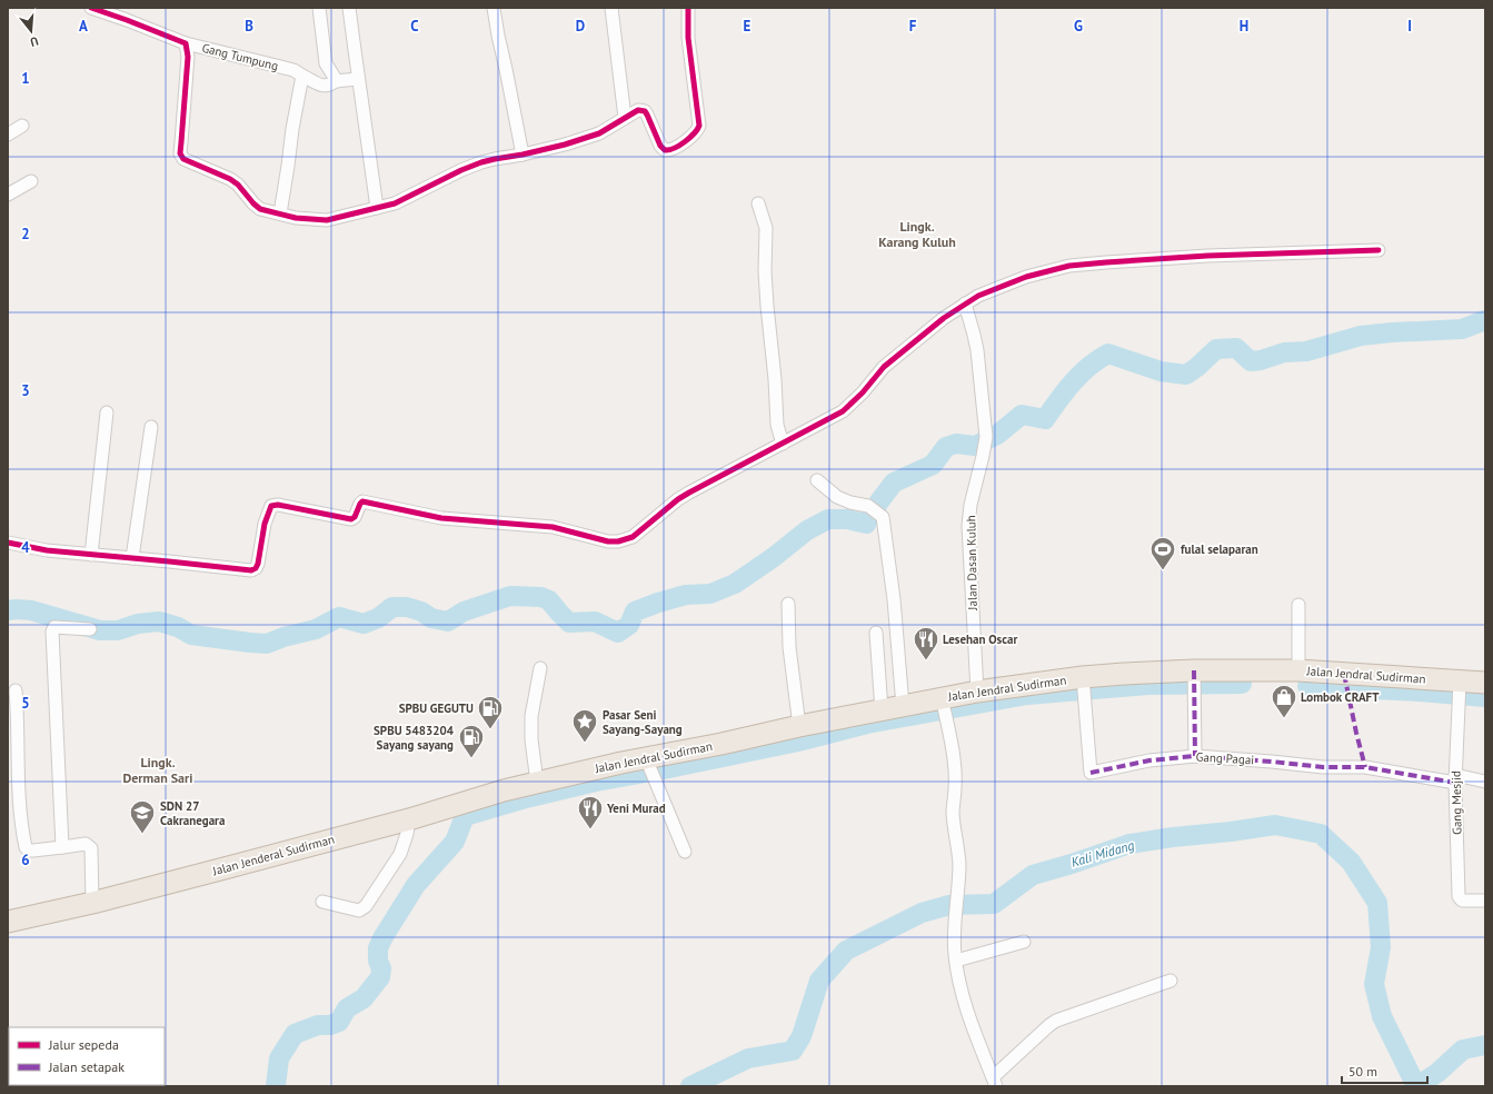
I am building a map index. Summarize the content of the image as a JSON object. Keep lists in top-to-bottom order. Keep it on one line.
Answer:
{"streets":{"highway":["Jalan Jendral Sudirman","Jalan Jenderal Sudirman"],"street":["Gang Tumpung","Jalan Dasan Kuluh","Gang Pagai","Gang Mesjid"]},"crossings":[["Jalan Dasan Kuluh","Jalan Jendral Sudirman"],["Jalan Jendral Sudirman","Gang Pagai"],["Jalan Jendral Sudirman","Gang Mesjid"],["Jalan Jendral Sudirman","Jalan Jenderal Sudirman"],["Gang Pagai","Gang Mesjid"]],"districts":["Lingk. Karang Kuluh","Lingk. Derman Sari"],"water":["Kali Midang"],"places":{"sports":["fulal selaparan"],"restaurant":["Lesehan Oscar","Yeni Murad"],"shop":["Lombok CRAFT"],"fuel station":["SPBU GEGUTU","SPBU 5483204 Sayang sayang"],"place":["Pasar Seni Sayang-Sayang"],"school or university":["SDN 27 Cakranegara"]},"legend":["Jalur sepeda","Jalan setapak"],"scale_bar":"50 m","north":"bottom","grid":{"columns":["A","B","C","D","E","F","G","H","I"],"rows":["1","2","3","4","5","6"]}}
